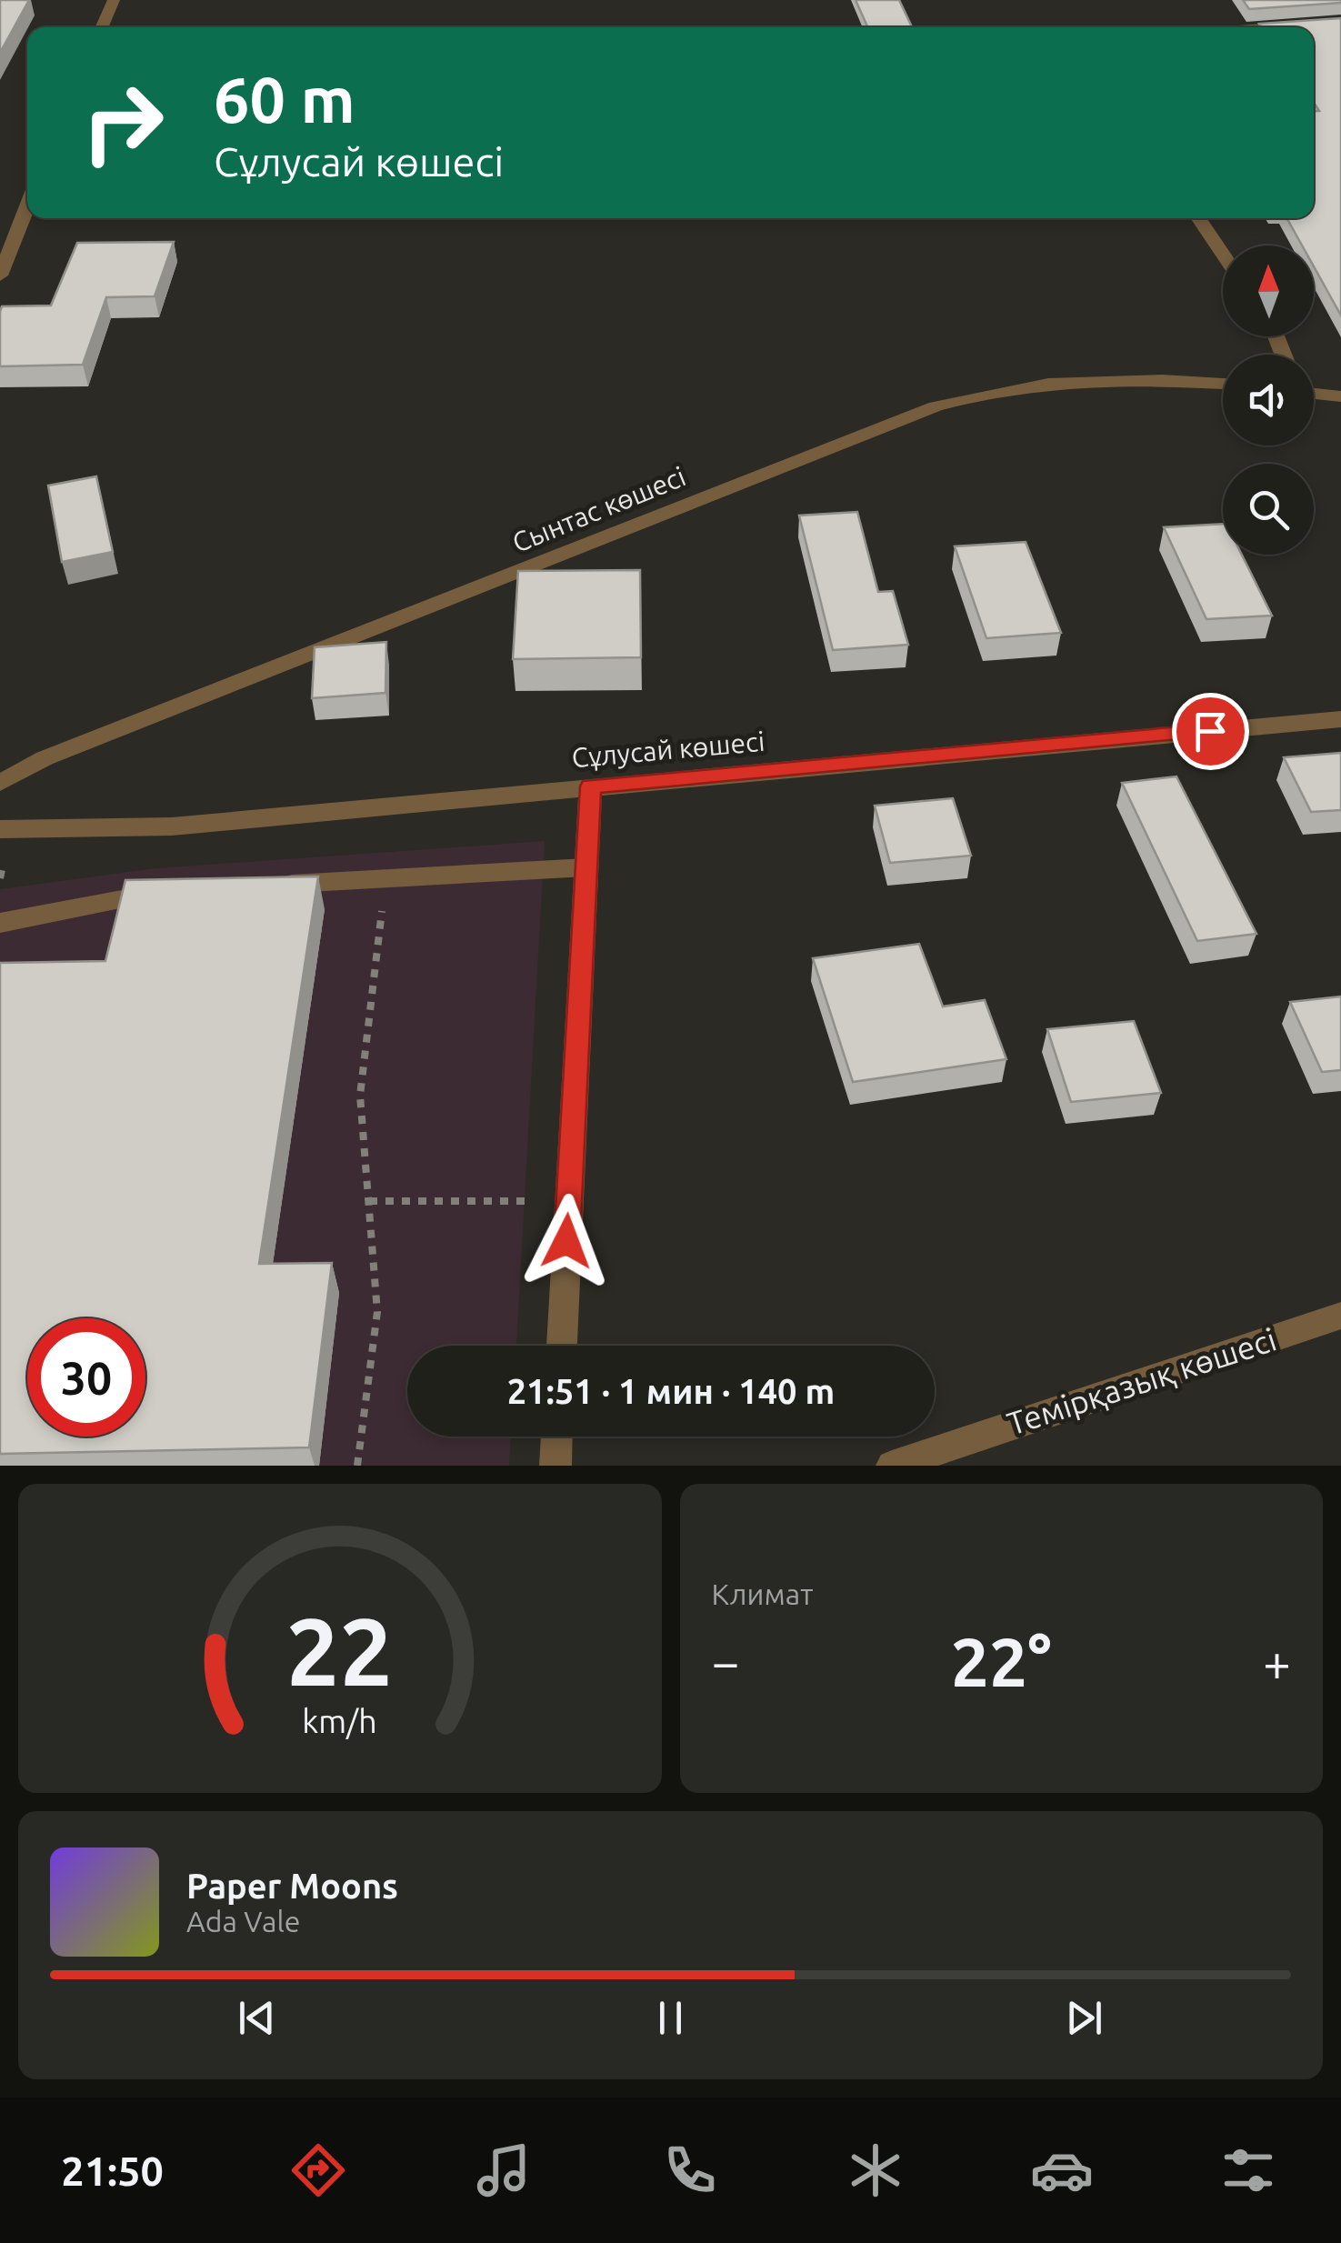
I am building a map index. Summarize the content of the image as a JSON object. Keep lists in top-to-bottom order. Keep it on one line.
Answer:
{"streets":{"street":["Сынтас көшесі","Сұлусай көшесі","Темірқазық көшесі"]},"north":"top","page":{"turn":["60 m","Сұлусай көшесі"],"limit":"30","trip":"21:51 · 1 мин · 140 m","tile":"Климат","heat":["−","22°","+"],"song":["Paper Moons","Ada Vale"],"tabs":"21:50","gauge":["22","km/h"]}}
